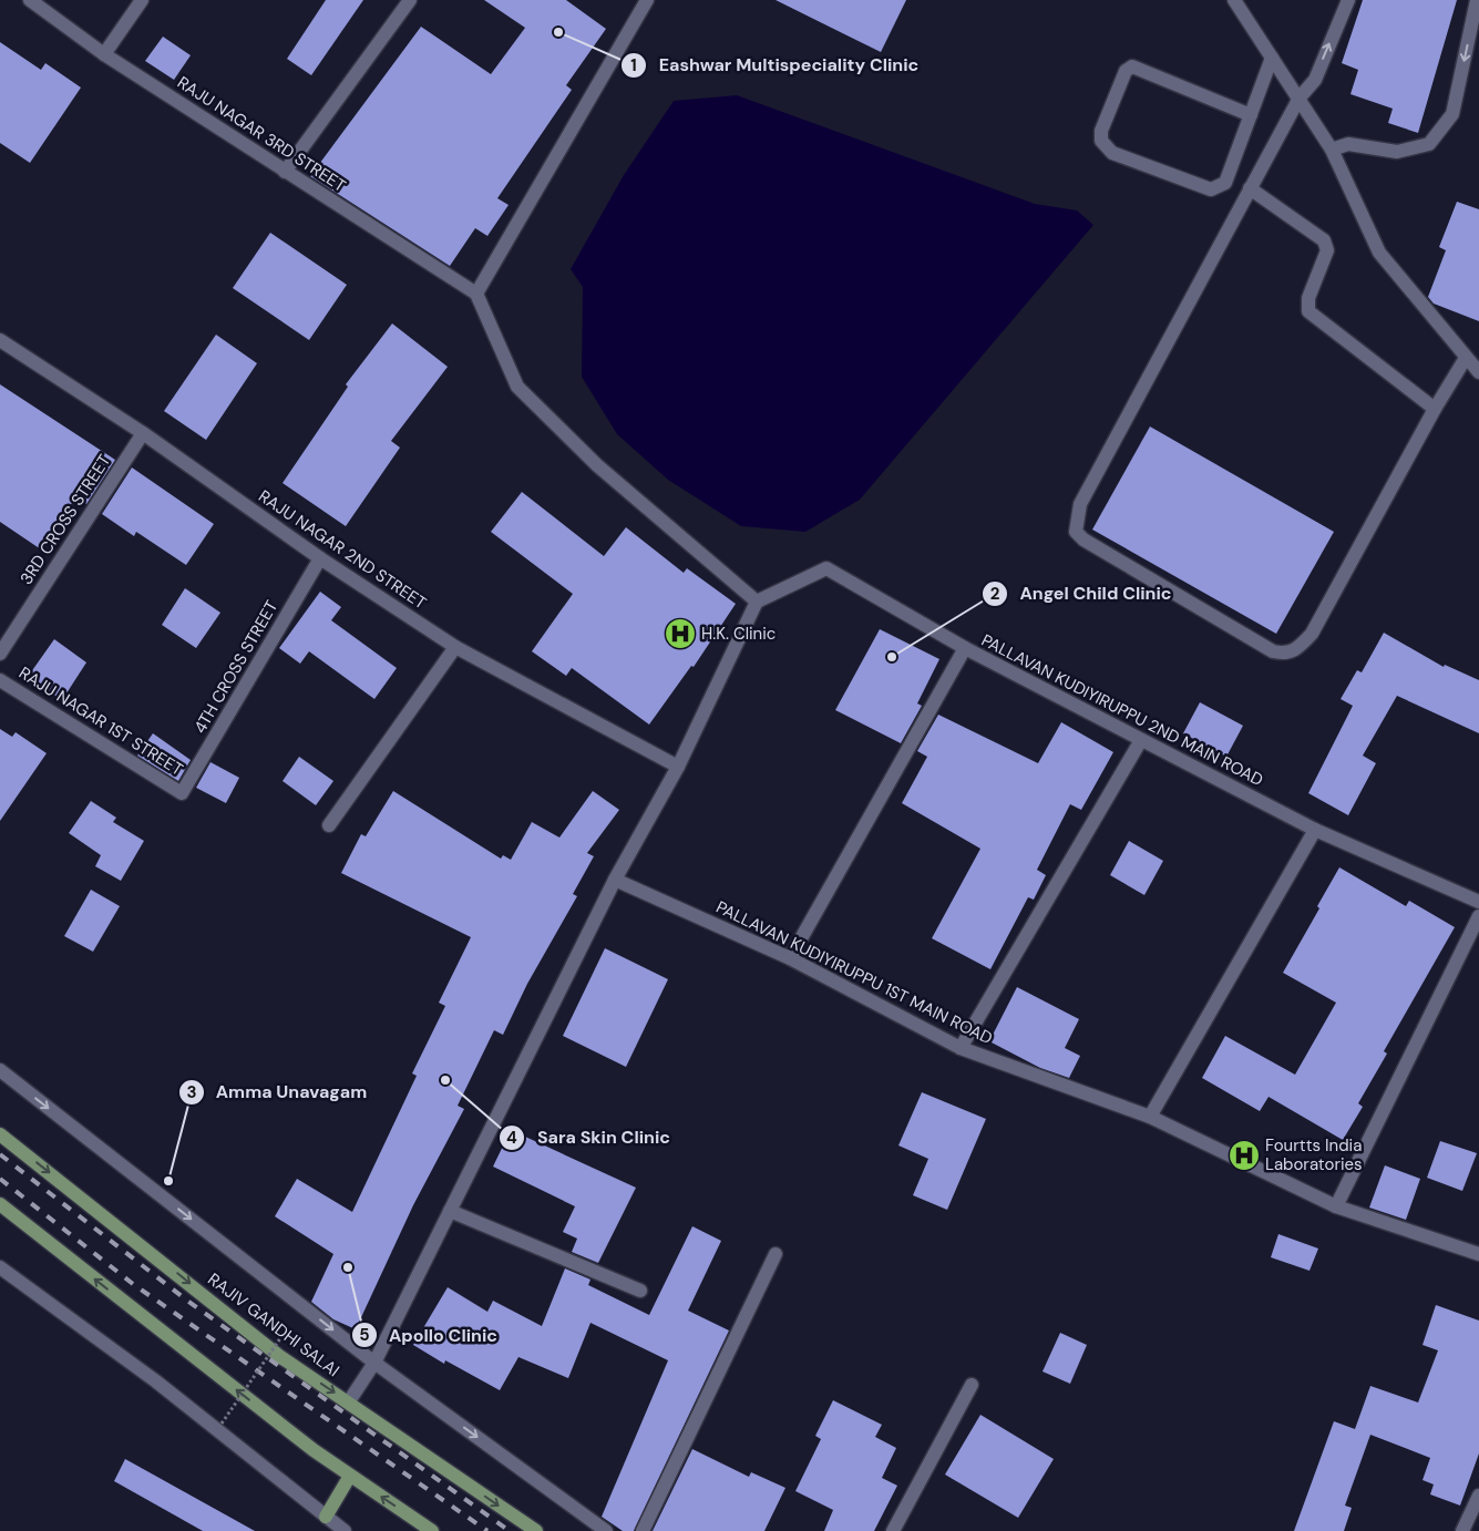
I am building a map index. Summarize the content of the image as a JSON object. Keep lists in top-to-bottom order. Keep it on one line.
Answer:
{"streets":{"main road":["RAJIV GANDHI SALAI"],"street":["RAJU NAGAR 3RD STREET","3RD CROSS STREET","RAJU NAGAR 2ND STREET","4TH CROSS STREET","PALLAVAN KUDIYIRUPPU 2ND MAIN ROAD","RAJU NAGAR 1ST STREET","PALLAVAN KUDIYIRUPPU 1ST MAIN ROAD"]},"crossings":[["3RD CROSS STREET","RAJU NAGAR 2ND STREET"],["RAJU NAGAR 2ND STREET","4TH CROSS STREET"],["4TH CROSS STREET","RAJU NAGAR 1ST STREET"]],"places":{"other":["Eashwar Multispeciality Clinic","Angel Child Clinic","Sara Skin Clinic","Amma Unavagam","Apollo Clinic"],"hospital":["H.K. Clinic","Fourtts India Laboratories"]}}
